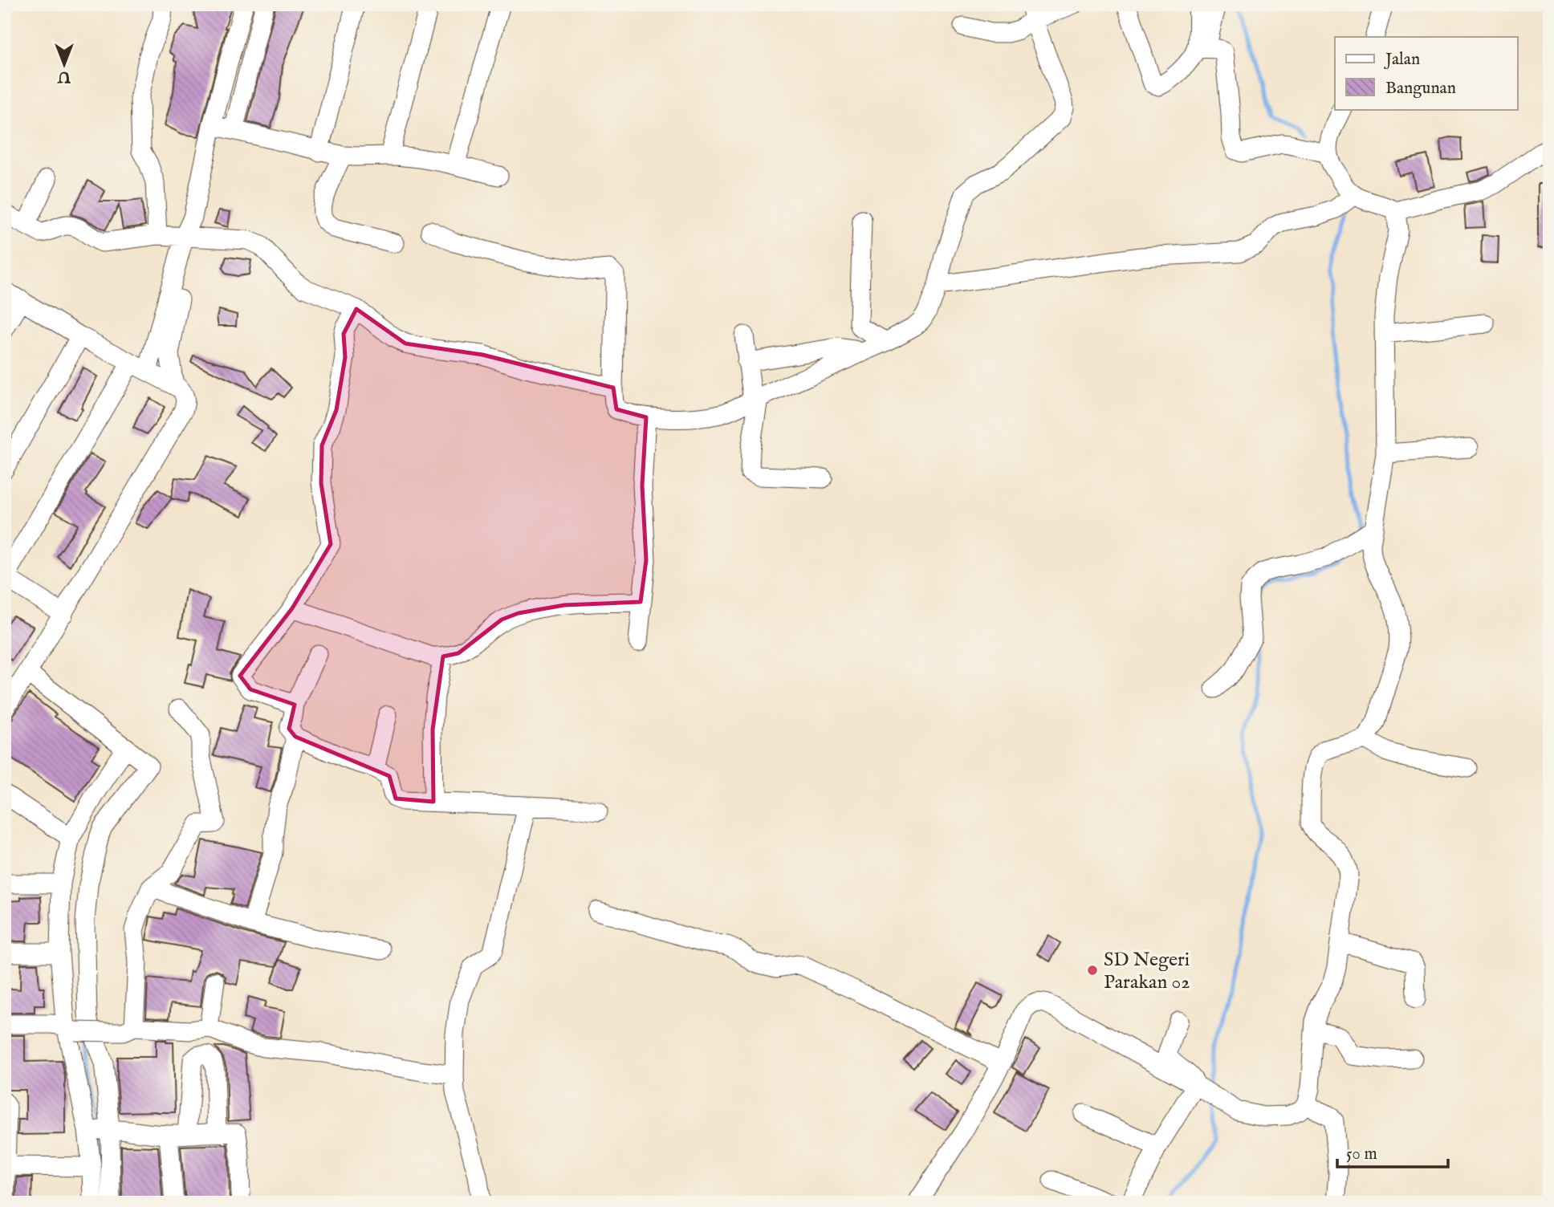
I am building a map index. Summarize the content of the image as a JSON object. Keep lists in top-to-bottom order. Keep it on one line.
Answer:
{"places":["SD Negeri Parakan 02"],"legend":["Jalan","Bangunan"],"scale_bar":"50 m","north":"bottom"}
